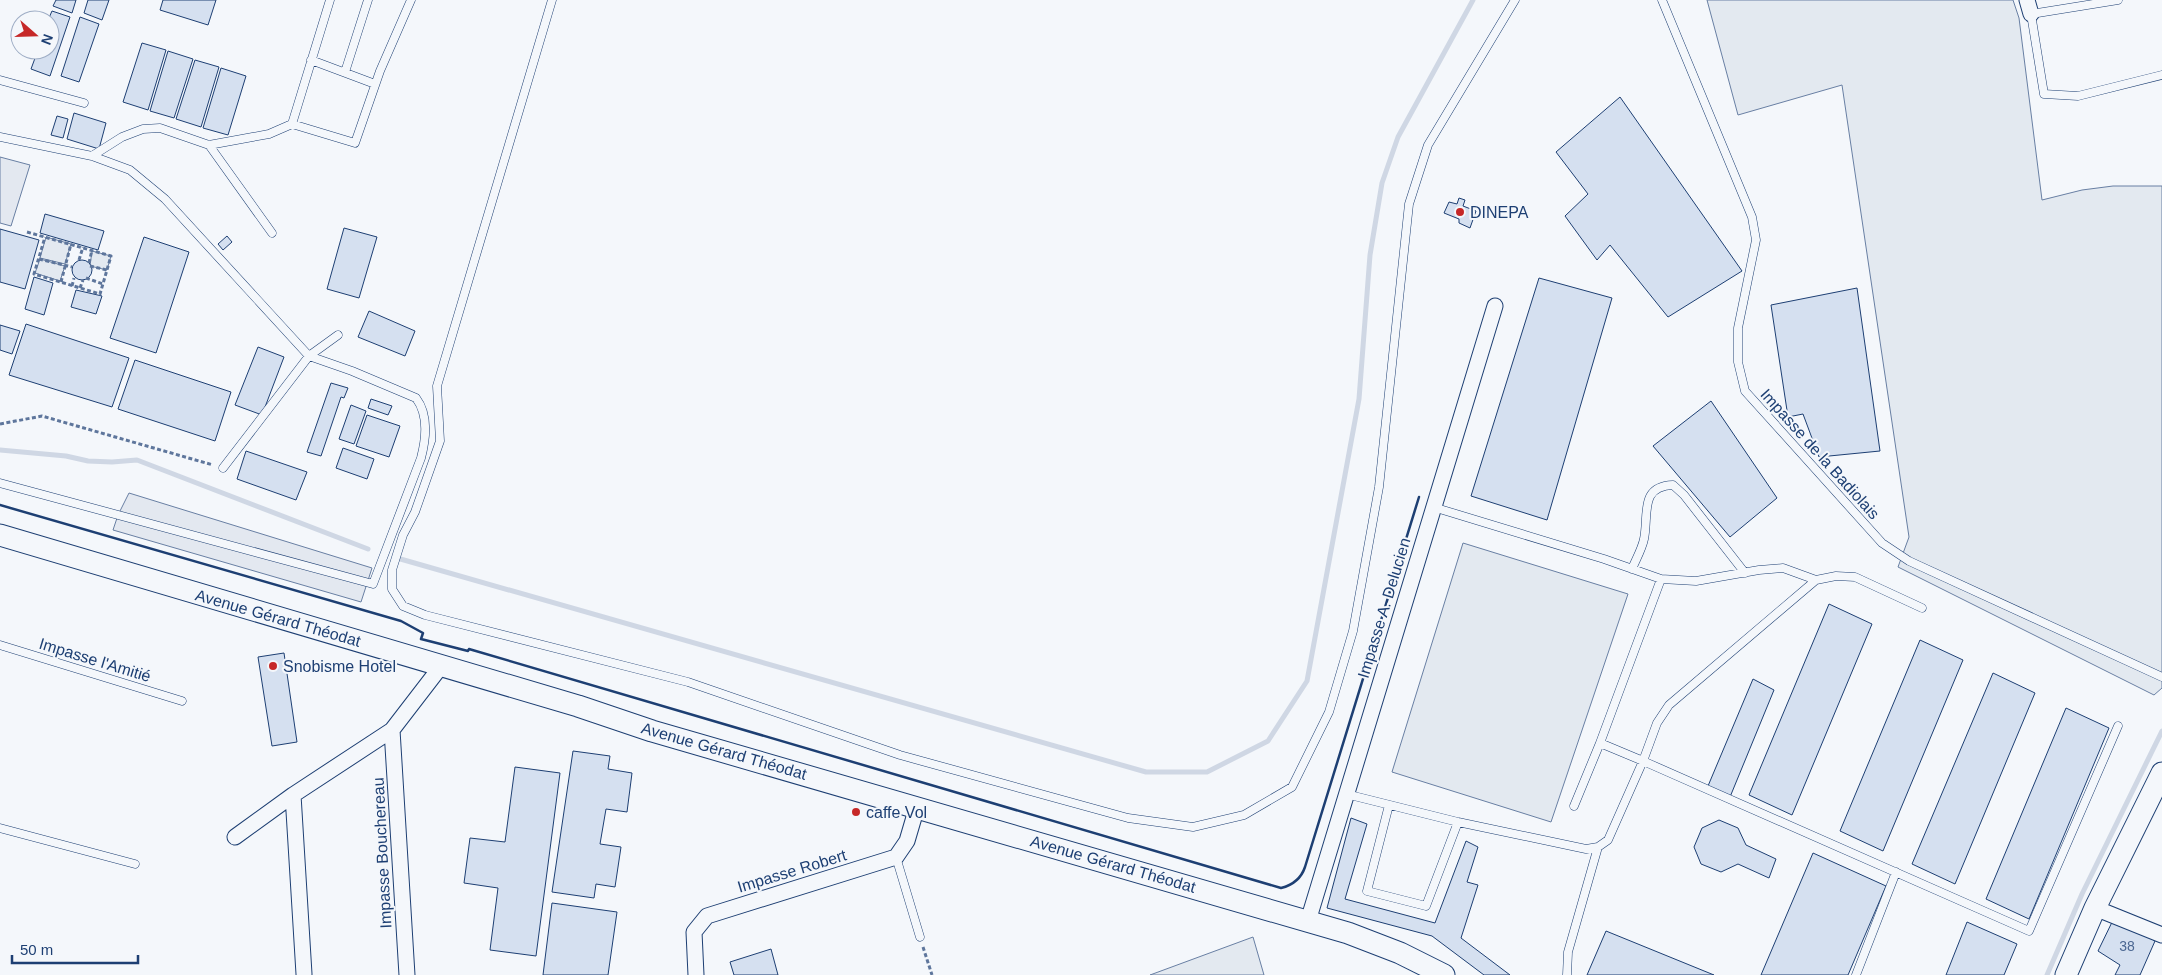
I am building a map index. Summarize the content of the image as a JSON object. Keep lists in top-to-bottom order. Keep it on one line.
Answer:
{"streets":{"street":["Impasse A. Delucien","Avenue Gérard Théodat","Impasse Bouchereau","Impasse Robert"],"lane":["Impasse de la Badiolais","Impasse l'Amitié"]},"crossings":[["Impasse A. Delucien","Avenue Gérard Théodat"]],"places":["DINEPA","Snobisme Hotel","caffe Vol"],"house_numbers":["38"],"scale_bar":"50 m","north":"right"}
